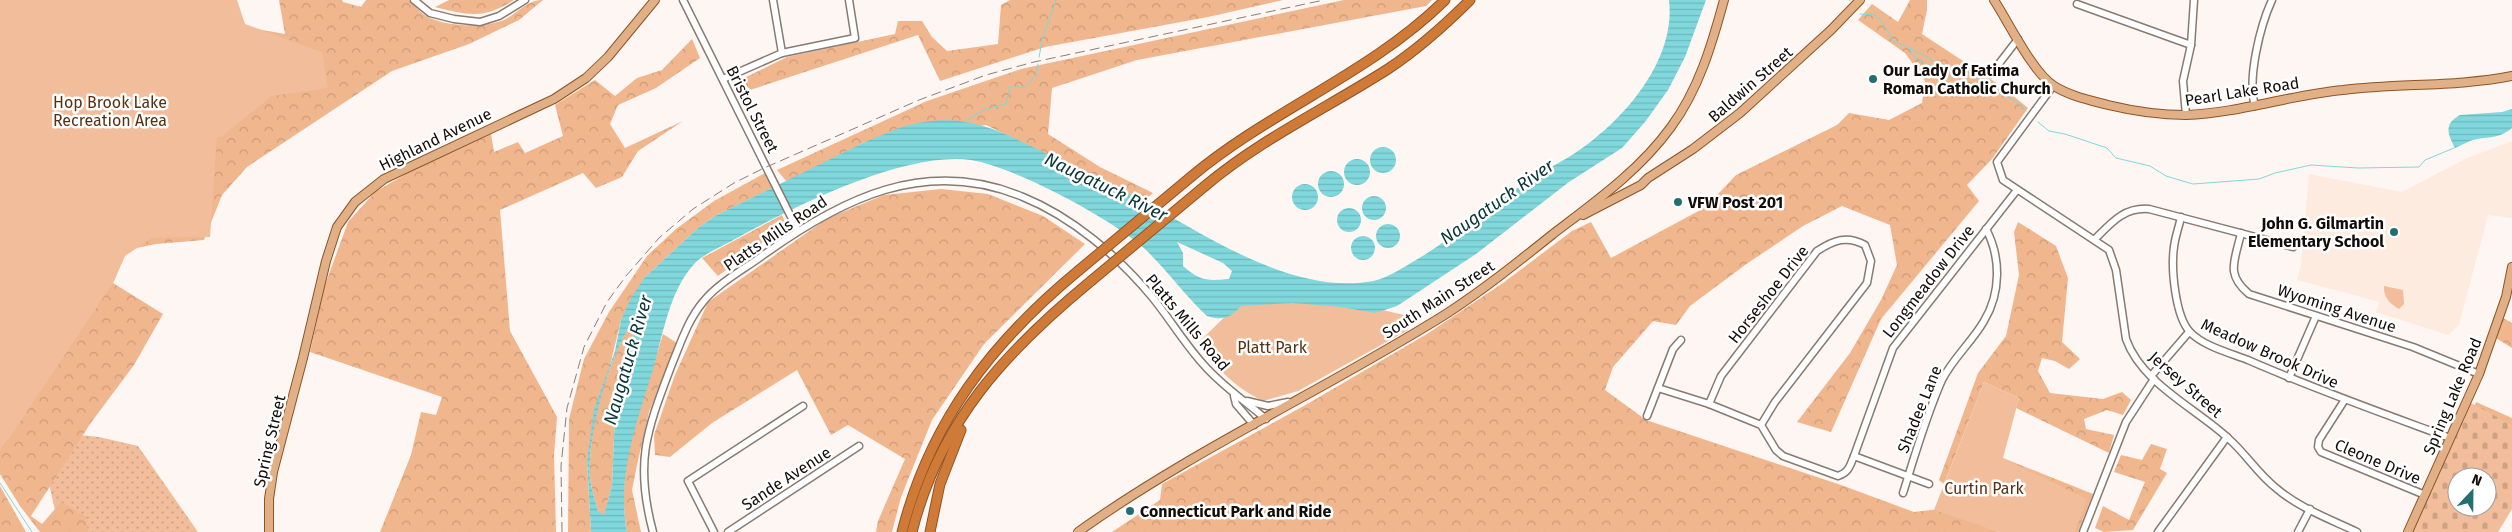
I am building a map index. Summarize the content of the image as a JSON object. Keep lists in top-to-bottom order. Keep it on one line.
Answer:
{"streets":{"main road":["Baldwin Street","Pearl Lake Road","Highland Avenue","South Main Street","Spring Lake Road","Spring Street"],"street":["Bristol Street","Platts Mills Road","Longmeadow Drive","Horseshoe Drive","Wyoming Avenue","Meadow Brook Drive","Jersey Street","Shadee Lane","Cleone Drive","Sande Avenue"]},"crossings":[["Baldwin Street","South Main Street"],["Pearl Lake Road","Jersey Street"],["Bristol Street","Platts Mills Road"],["Highland Avenue","Spring Street"],["Platts Mills Road","South Main Street"],["Longmeadow Drive","Horseshoe Drive"],["Longmeadow Drive","Jersey Street"],["Longmeadow Drive","Shadee Lane"],["Wyoming Avenue","Spring Lake Road"],["Meadow Brook Drive","Spring Lake Road"],["Meadow Brook Drive","Cleone Drive"],["Spring Lake Road","Cleone Drive"]],"water":["Naugatuck River"],"parks":["Hop Brook Lake Recreation Area","Platt Park","Curtin Park"],"places":["Our Lady of Fatima Roman Catholic Church","VFW Post 201","John G. Gilmartin Elementary School","Connecticut Park and Ride"],"north":"top"}
